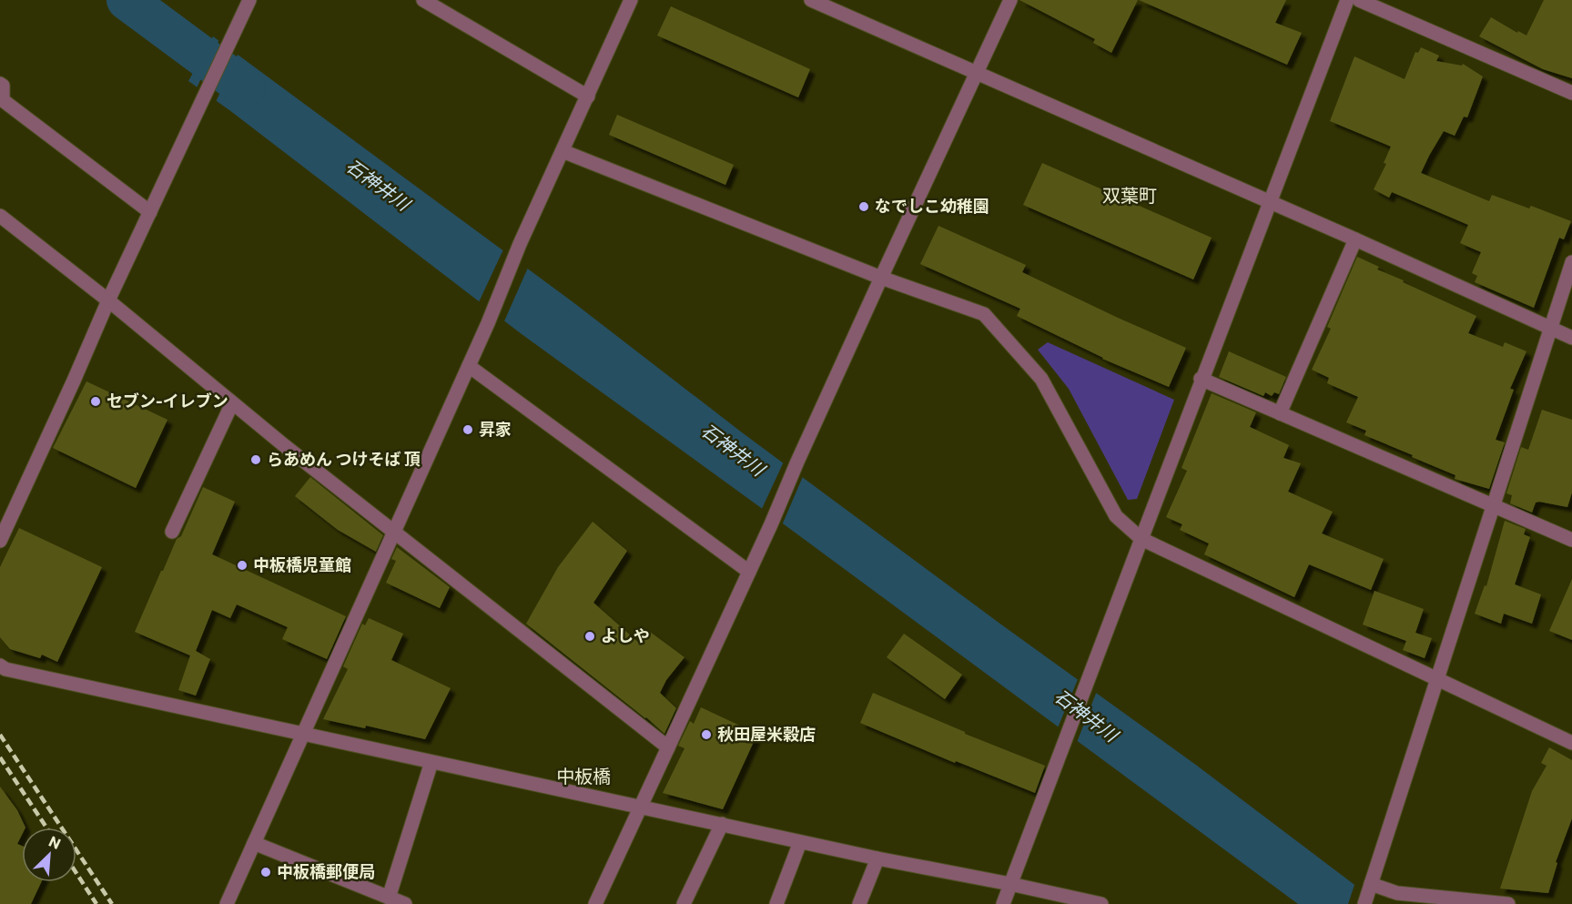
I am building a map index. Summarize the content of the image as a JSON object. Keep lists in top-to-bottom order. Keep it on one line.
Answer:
{"districts":["双葉町","中板橋"],"water":["石神井川"],"places":["なでしこ幼稚園","セブン-イレブン","昇家","らあめん つけそば 頂","中板橋児童館","よしや","秋田屋米穀店","中板橋郵便局"],"north":"top right"}
